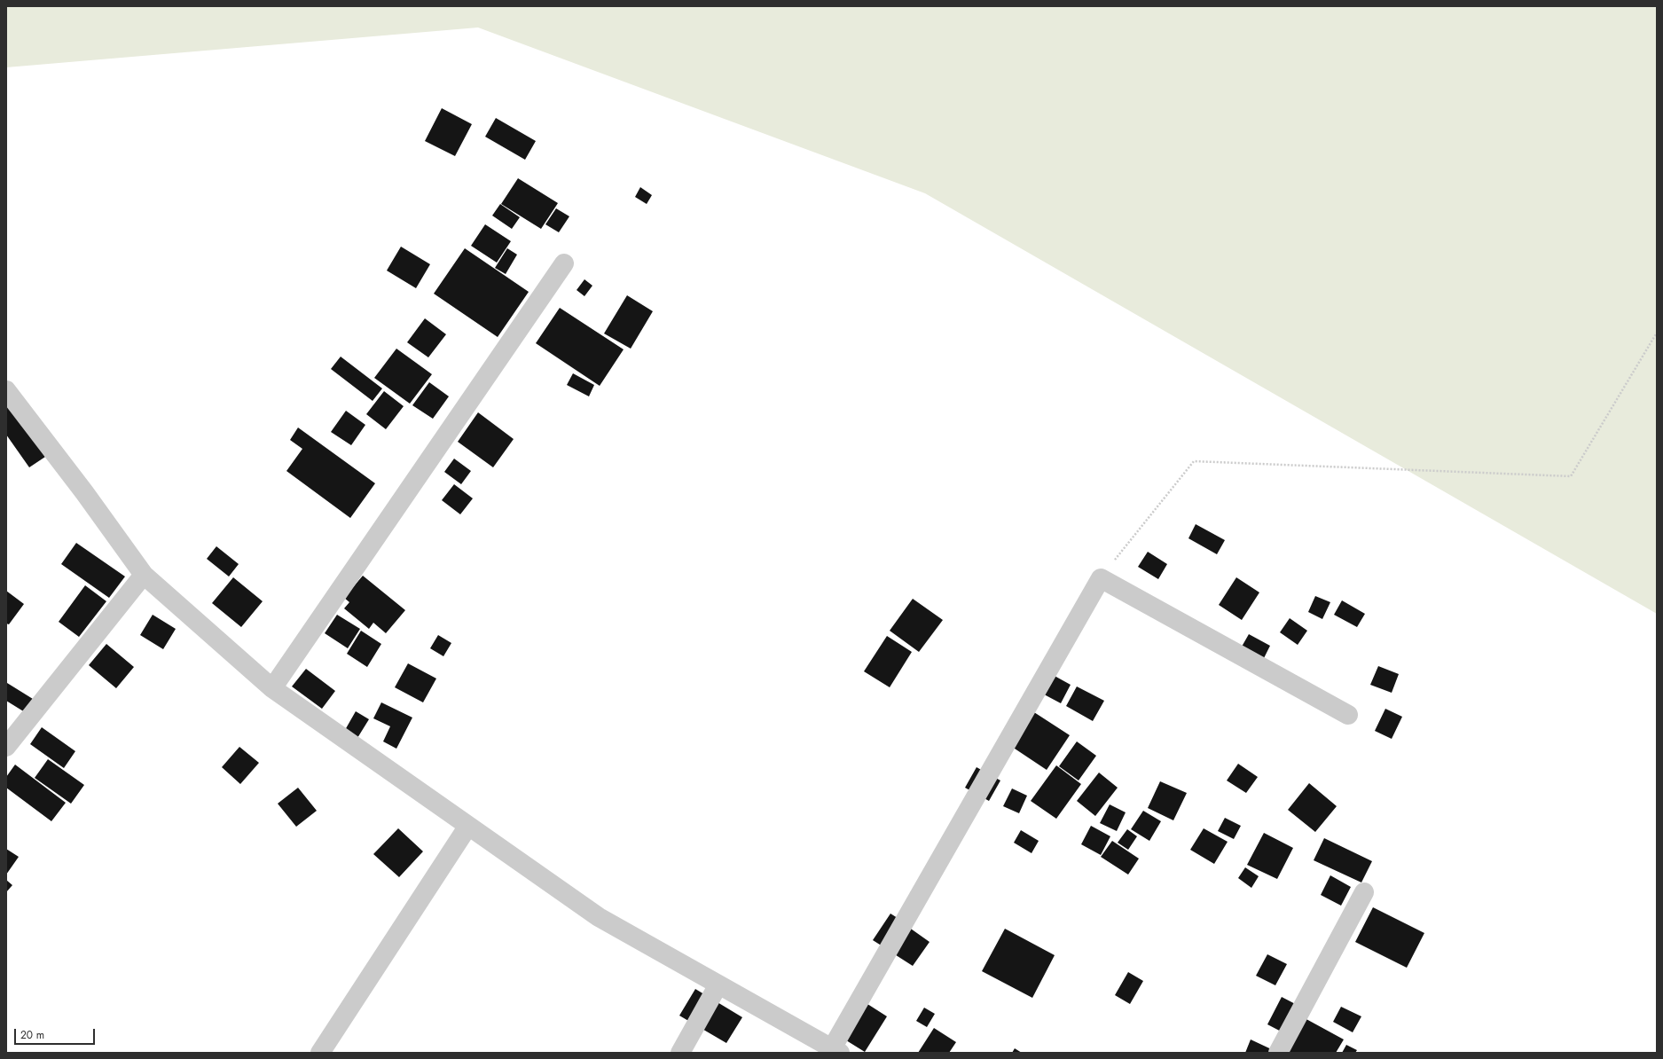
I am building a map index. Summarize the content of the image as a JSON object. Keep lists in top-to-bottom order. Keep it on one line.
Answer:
{"scale_bar":"20 m"}
